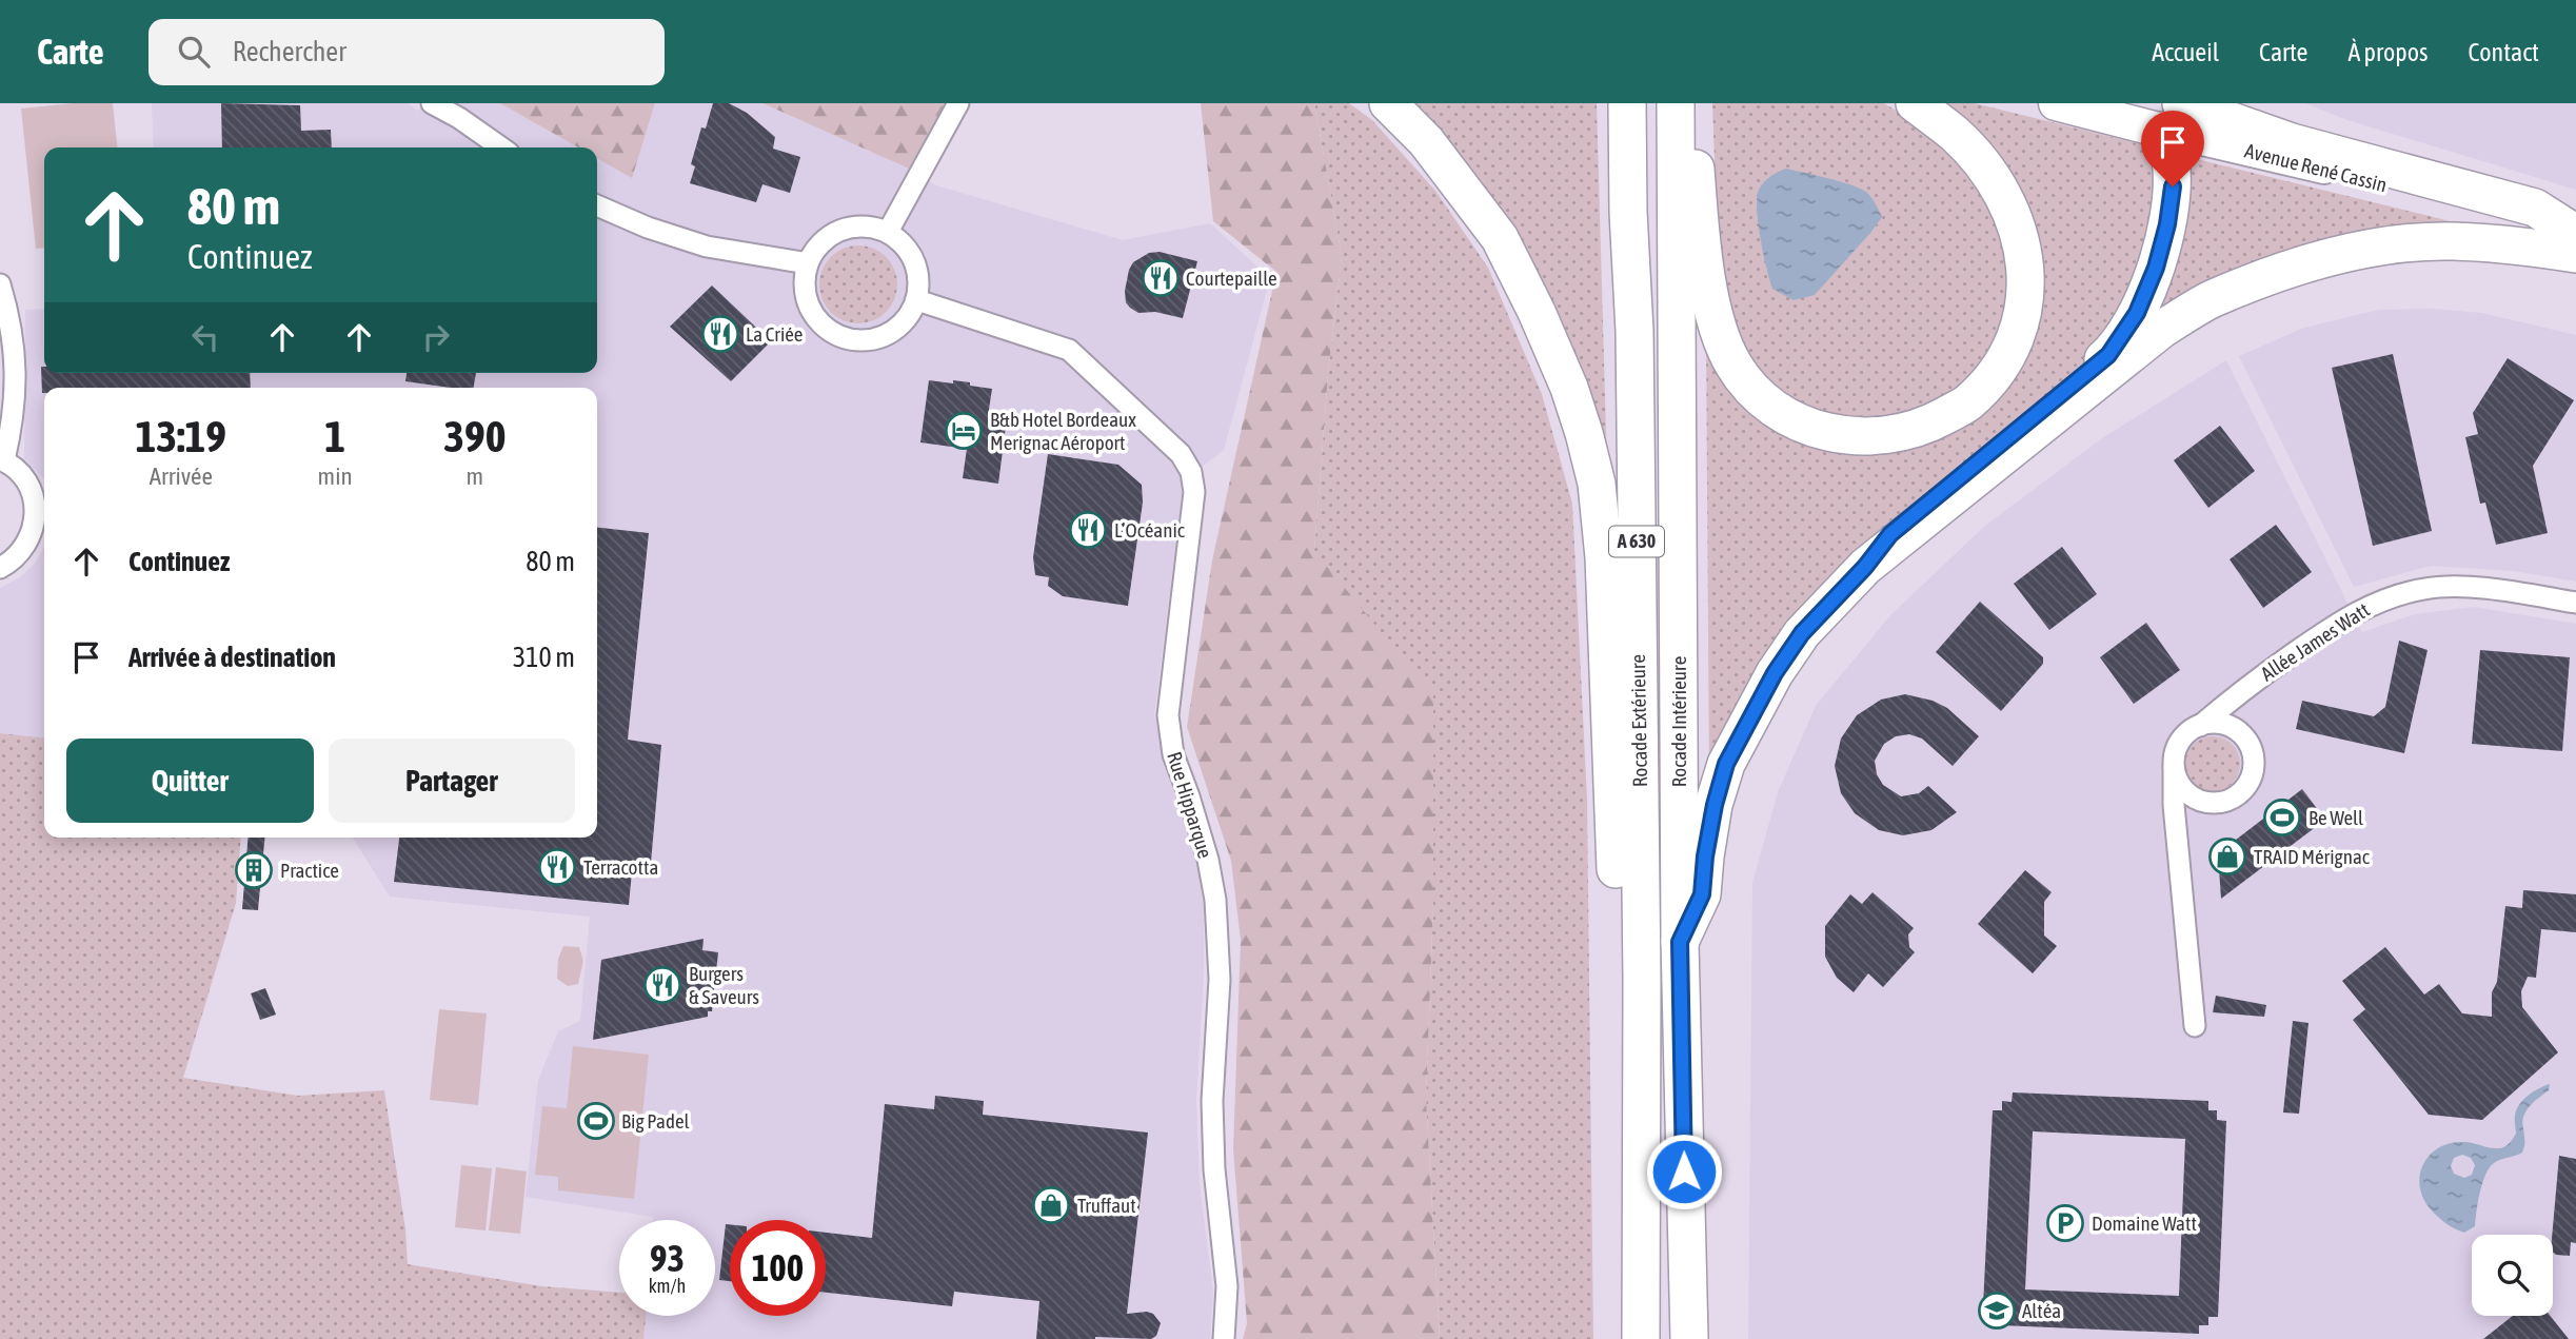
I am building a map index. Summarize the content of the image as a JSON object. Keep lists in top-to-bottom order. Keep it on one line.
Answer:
{"streets":{"highway":["A 630","Rocade Extérieure","Rocade Intérieure"],"street":["Allée James Watt","Rue Hipparque"]},"places":{"restaurant":["Courtepaille","La Criée","L’Océanic","Terracotta","Burgers & Saveurs"],"hotel":["B&b Hotel Bordeaux Merignac Aéroport"],"sports":["Be Well","Big Padel"],"shop":["TRAID Mérignac","Truffaut"],"building":["Practice"],"parking":["Domaine Watt"],"school or university":["Altéa"]},"page":{"header":"Carte","search":"Rechercher","nav":["Accueil","Carte","À propos","Contact"],"turn":["80 m","Continuez"],"eta":["13:19","Arrivée","1","min","390","m"],"list":[{"name":"Continuez","value":"80 m"},{"name":"Arrivée à destination","value":"310 m"}],"buttons":["Quitter","Partager"],"speed":"93 km/h","limit":"100"}}
